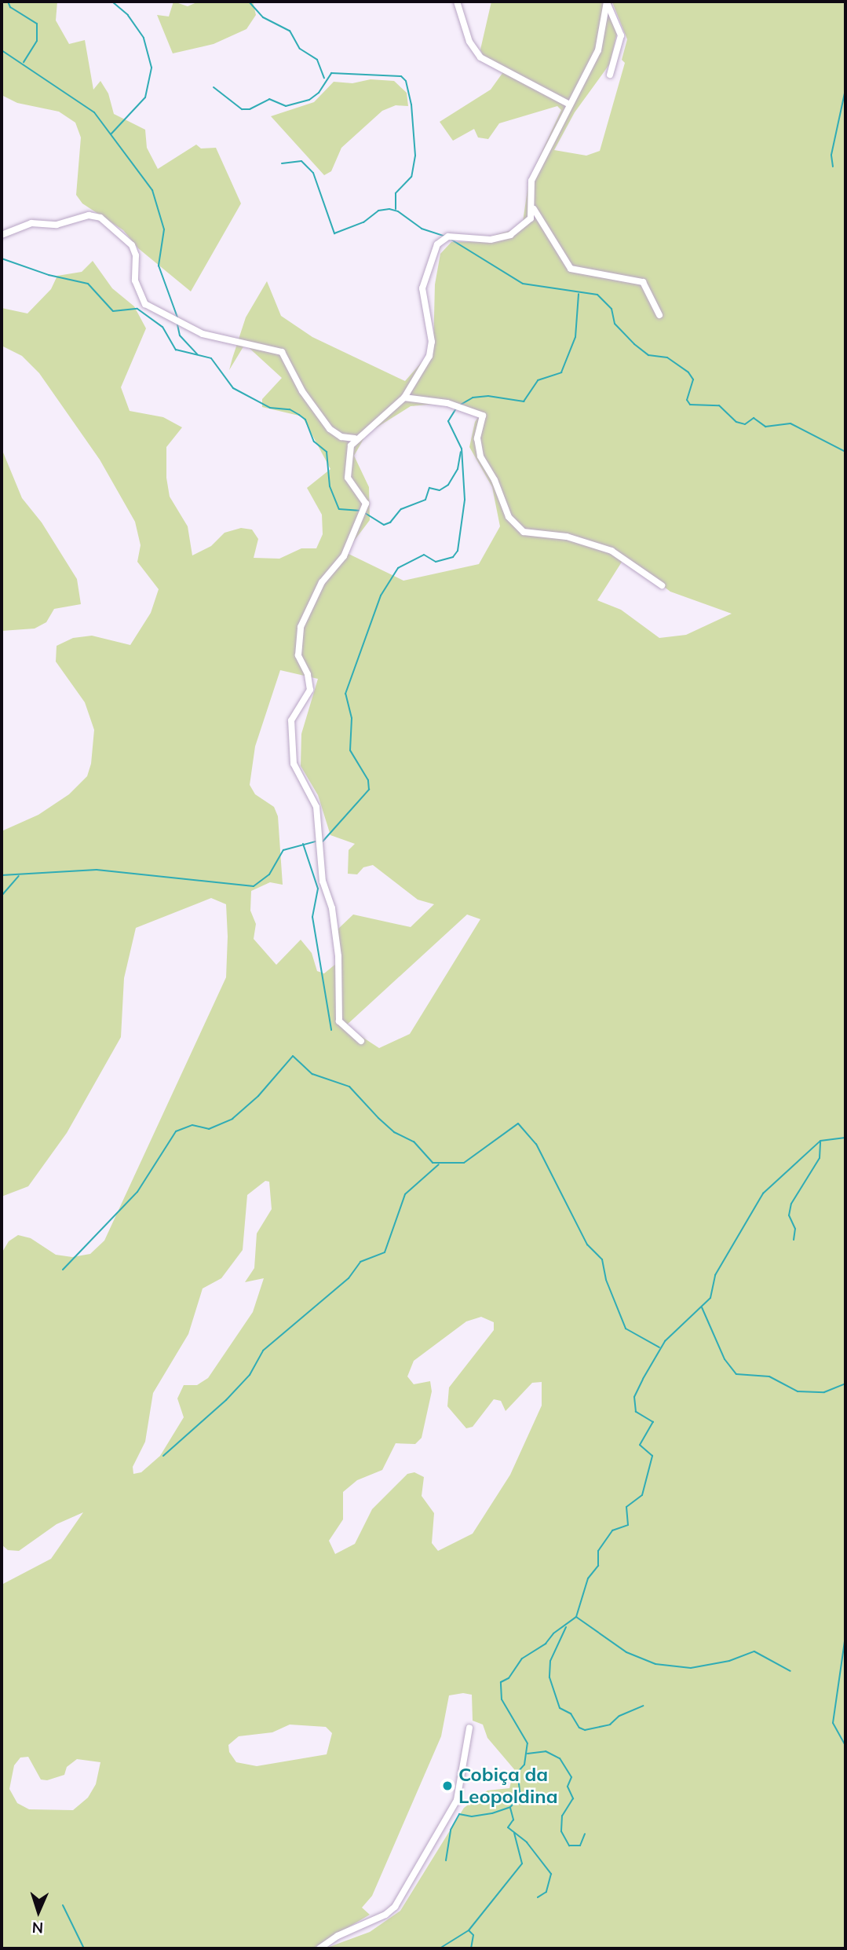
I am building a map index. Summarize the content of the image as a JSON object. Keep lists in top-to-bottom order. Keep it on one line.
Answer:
{"places":["Cobiça da Leopoldina"],"north":"bottom"}
